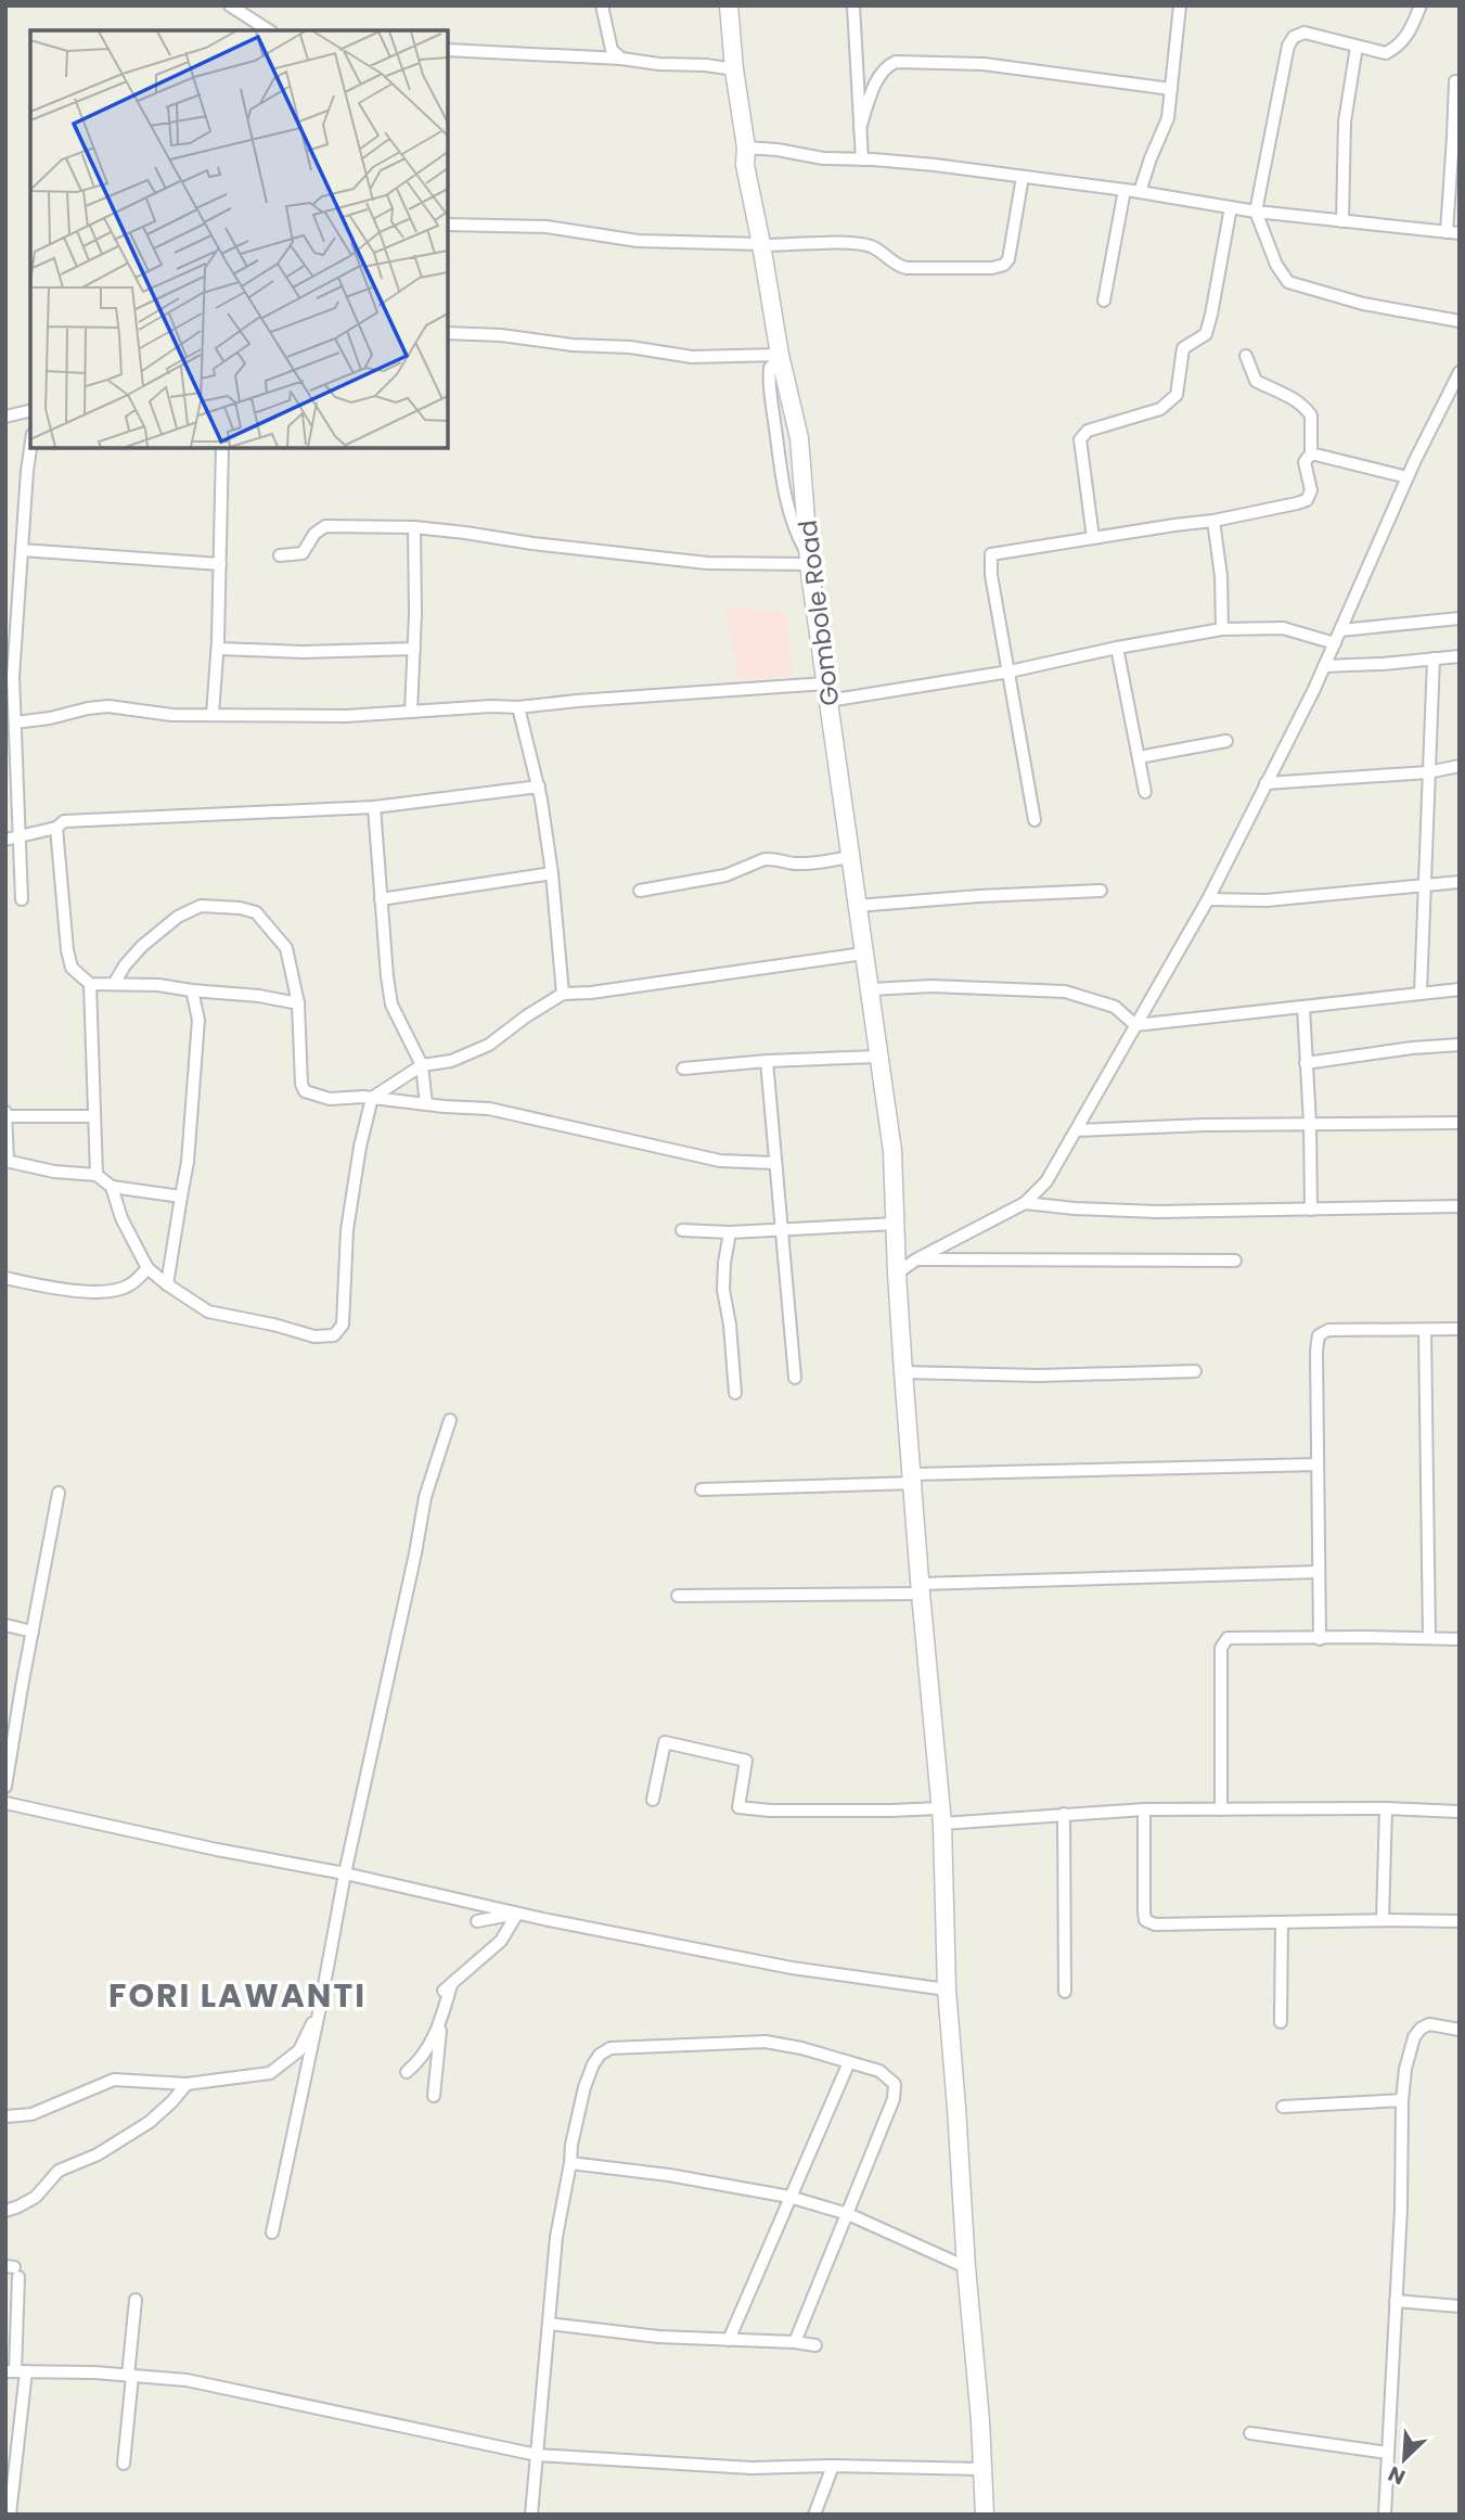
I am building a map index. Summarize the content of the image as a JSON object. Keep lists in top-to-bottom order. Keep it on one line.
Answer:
{"streets":{"street":["Gombole Road"]},"districts":["FORI LAWANTI"],"north":"bottom left"}
